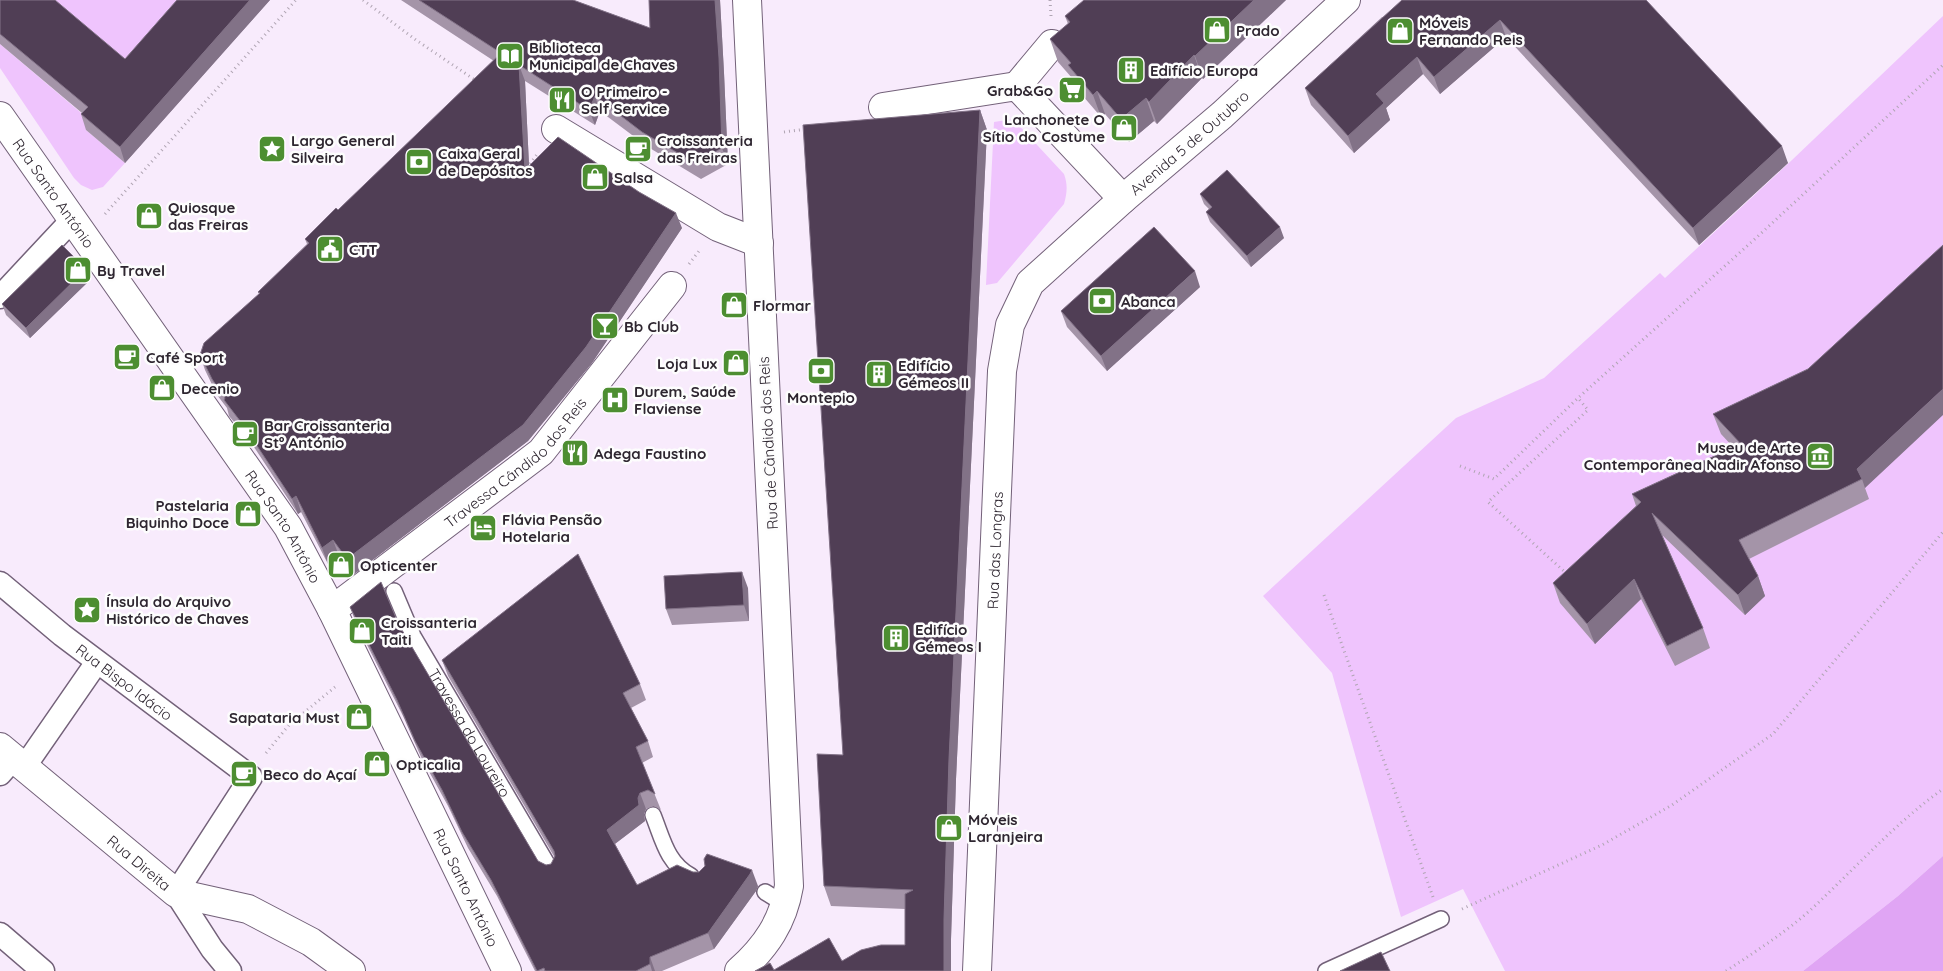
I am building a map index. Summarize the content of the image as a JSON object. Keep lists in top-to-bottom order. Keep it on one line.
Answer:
{"streets":{"street":["Avenida 5 de Outubro","Rua Santo António","Rua de Cândido dos Reis","Travessa Cândido dos Reis","Rua das Longras","Rua Bispo Idácio","Rua Direita"],"lane":["Travessa do Loureiro"]},"crossings":[["Avenida 5 de Outubro","Rua das Longras"],["Rua Santo António","Travessa Cândido dos Reis"],["Rua Bispo Idácio","Rua Direita"]],"places":{"shop":["Prado","Móveis Fernando Reis","Lanchonete O Sítio do Costume","Salsa","Quiosque das Freiras","By Travel","Flormar","Loja Lux","Decenio","Pastelaria Biquinho Doce","Opticenter","Croissanteria Taiti","Sapataria Must","Opticalia","Móveis Laranjeira"],"library":["Biblioteca Municipal de Chaves"],"building":["Edifício Europa","Edifício Gémeos II","Edifício Gémeos I"],"supermarket":["Grab&Go"],"restaurant":["O Primeiro - Self Service","Adega Faustino"],"place":["Largo General Silveira","Ínsula do Arquivo Histórico de Chaves"],"cafe":["Croissanteria das Freiras","Café Sport","Bar Croissanteria Stº António","Beco do Açaí"],"bank":["Caixa Geral de Depósitos","Abanca","Montepio"],"public building":["CTT"],"bar":["Bb Club"],"hospital":["Durem, Saúde Flaviense"],"museum":["Museu de Arte Contemporânea Nadir Afonso"],"hotel":["Flávia Pensão Hotelaria"]}}
